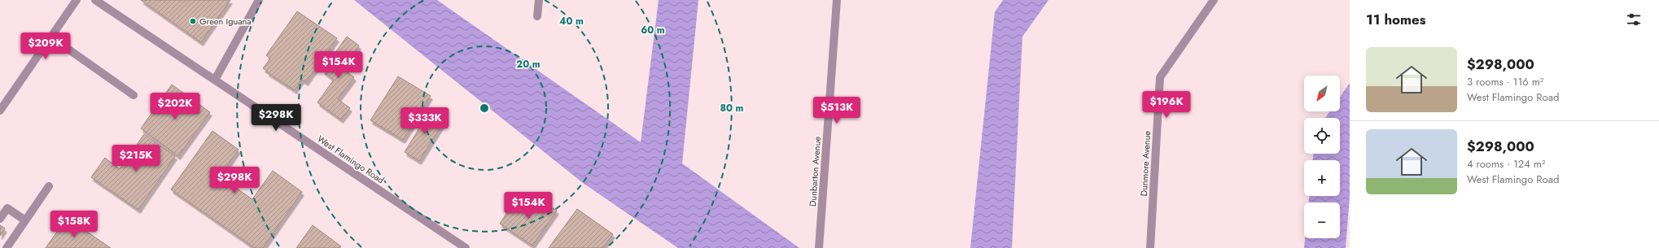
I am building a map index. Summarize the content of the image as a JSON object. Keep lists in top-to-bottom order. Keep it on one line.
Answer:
{"streets":{"street":["West Flamingo Road","Dunmore Avenue","Dunbarton Avenue"]},"places":["Green Iguana"],"north":"bottom left","page":{"heading":"11 homes","price":["$209K","$154K","$196K","$202K","$513K","$298K","$333K","$215K","$298K","$154K","$158K"],"list":[{"name":"$298,000","note":"3 rooms · 116 m² · West Flamingo Road"},{"name":"$298,000","note":"4 rooms · 124 m² · West Flamingo Road"}],"map_buttons":["+","−"]},"rings":["40 m","60 m","20 m","80 m"]}
